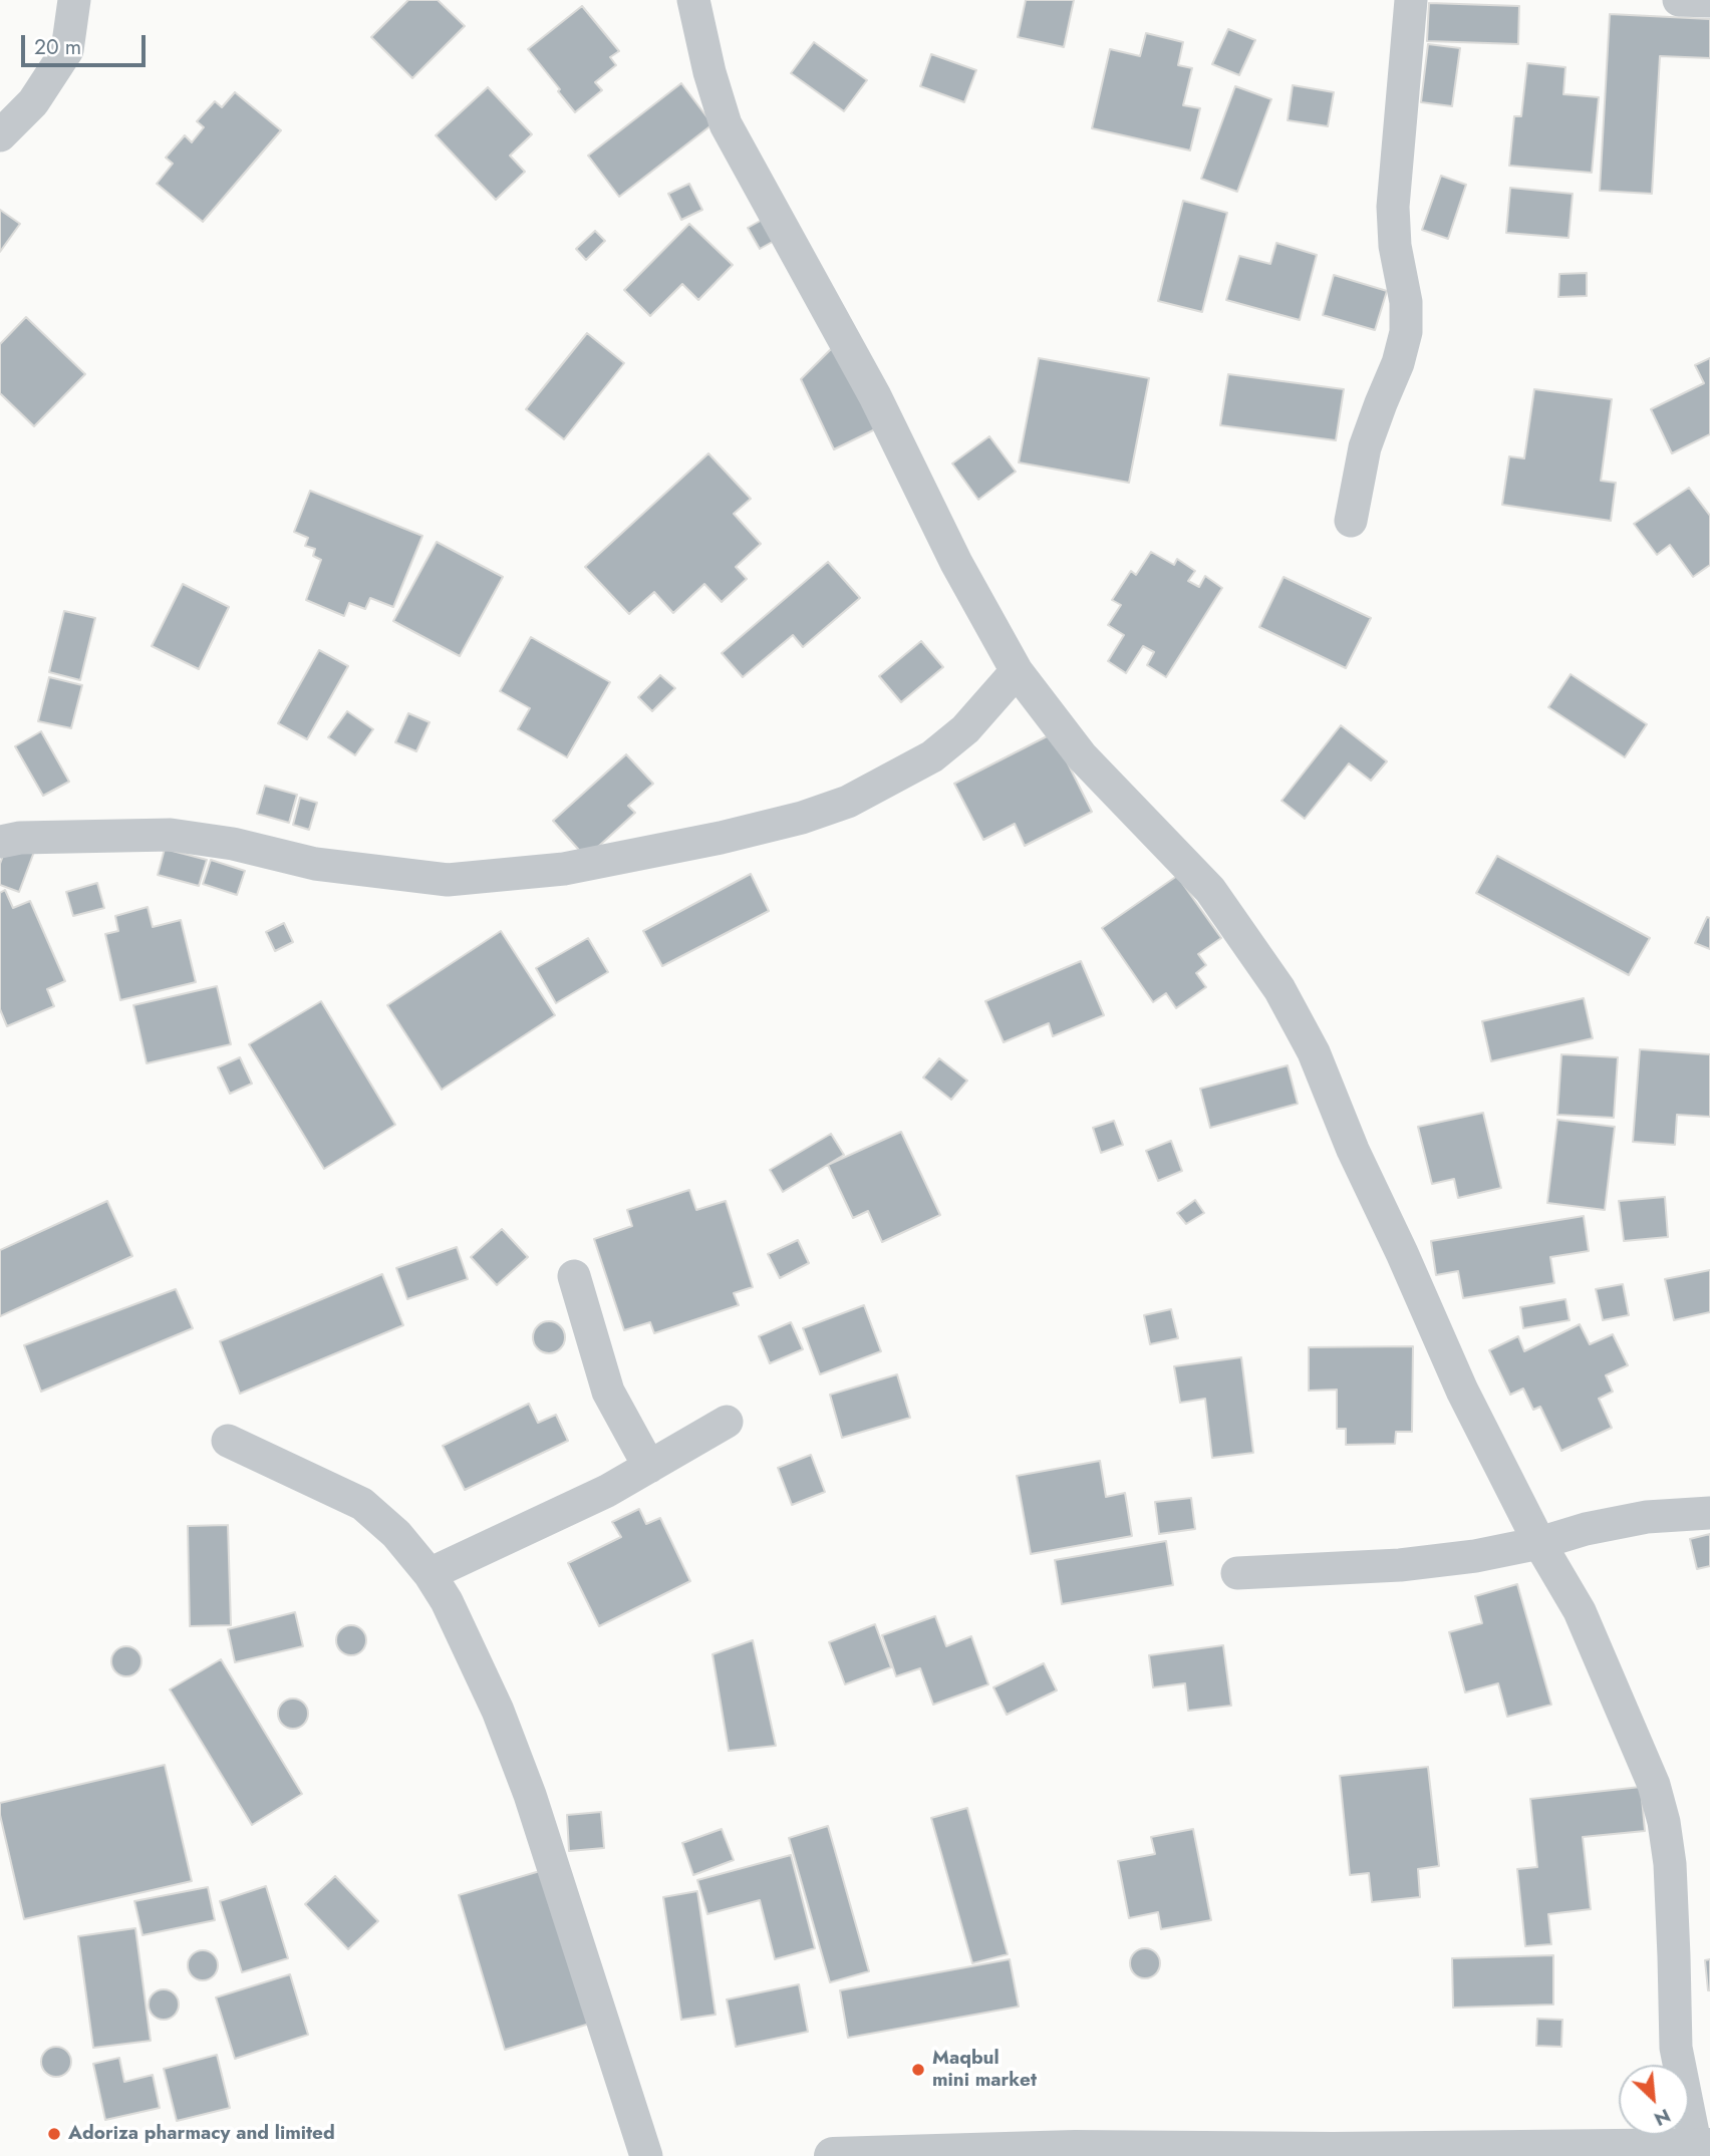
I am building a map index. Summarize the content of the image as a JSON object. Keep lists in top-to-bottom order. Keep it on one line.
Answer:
{"places":["Maqbul mini market","Adoriza pharmacy and limited"],"scale_bar":"20 m","north":"bottom right"}
